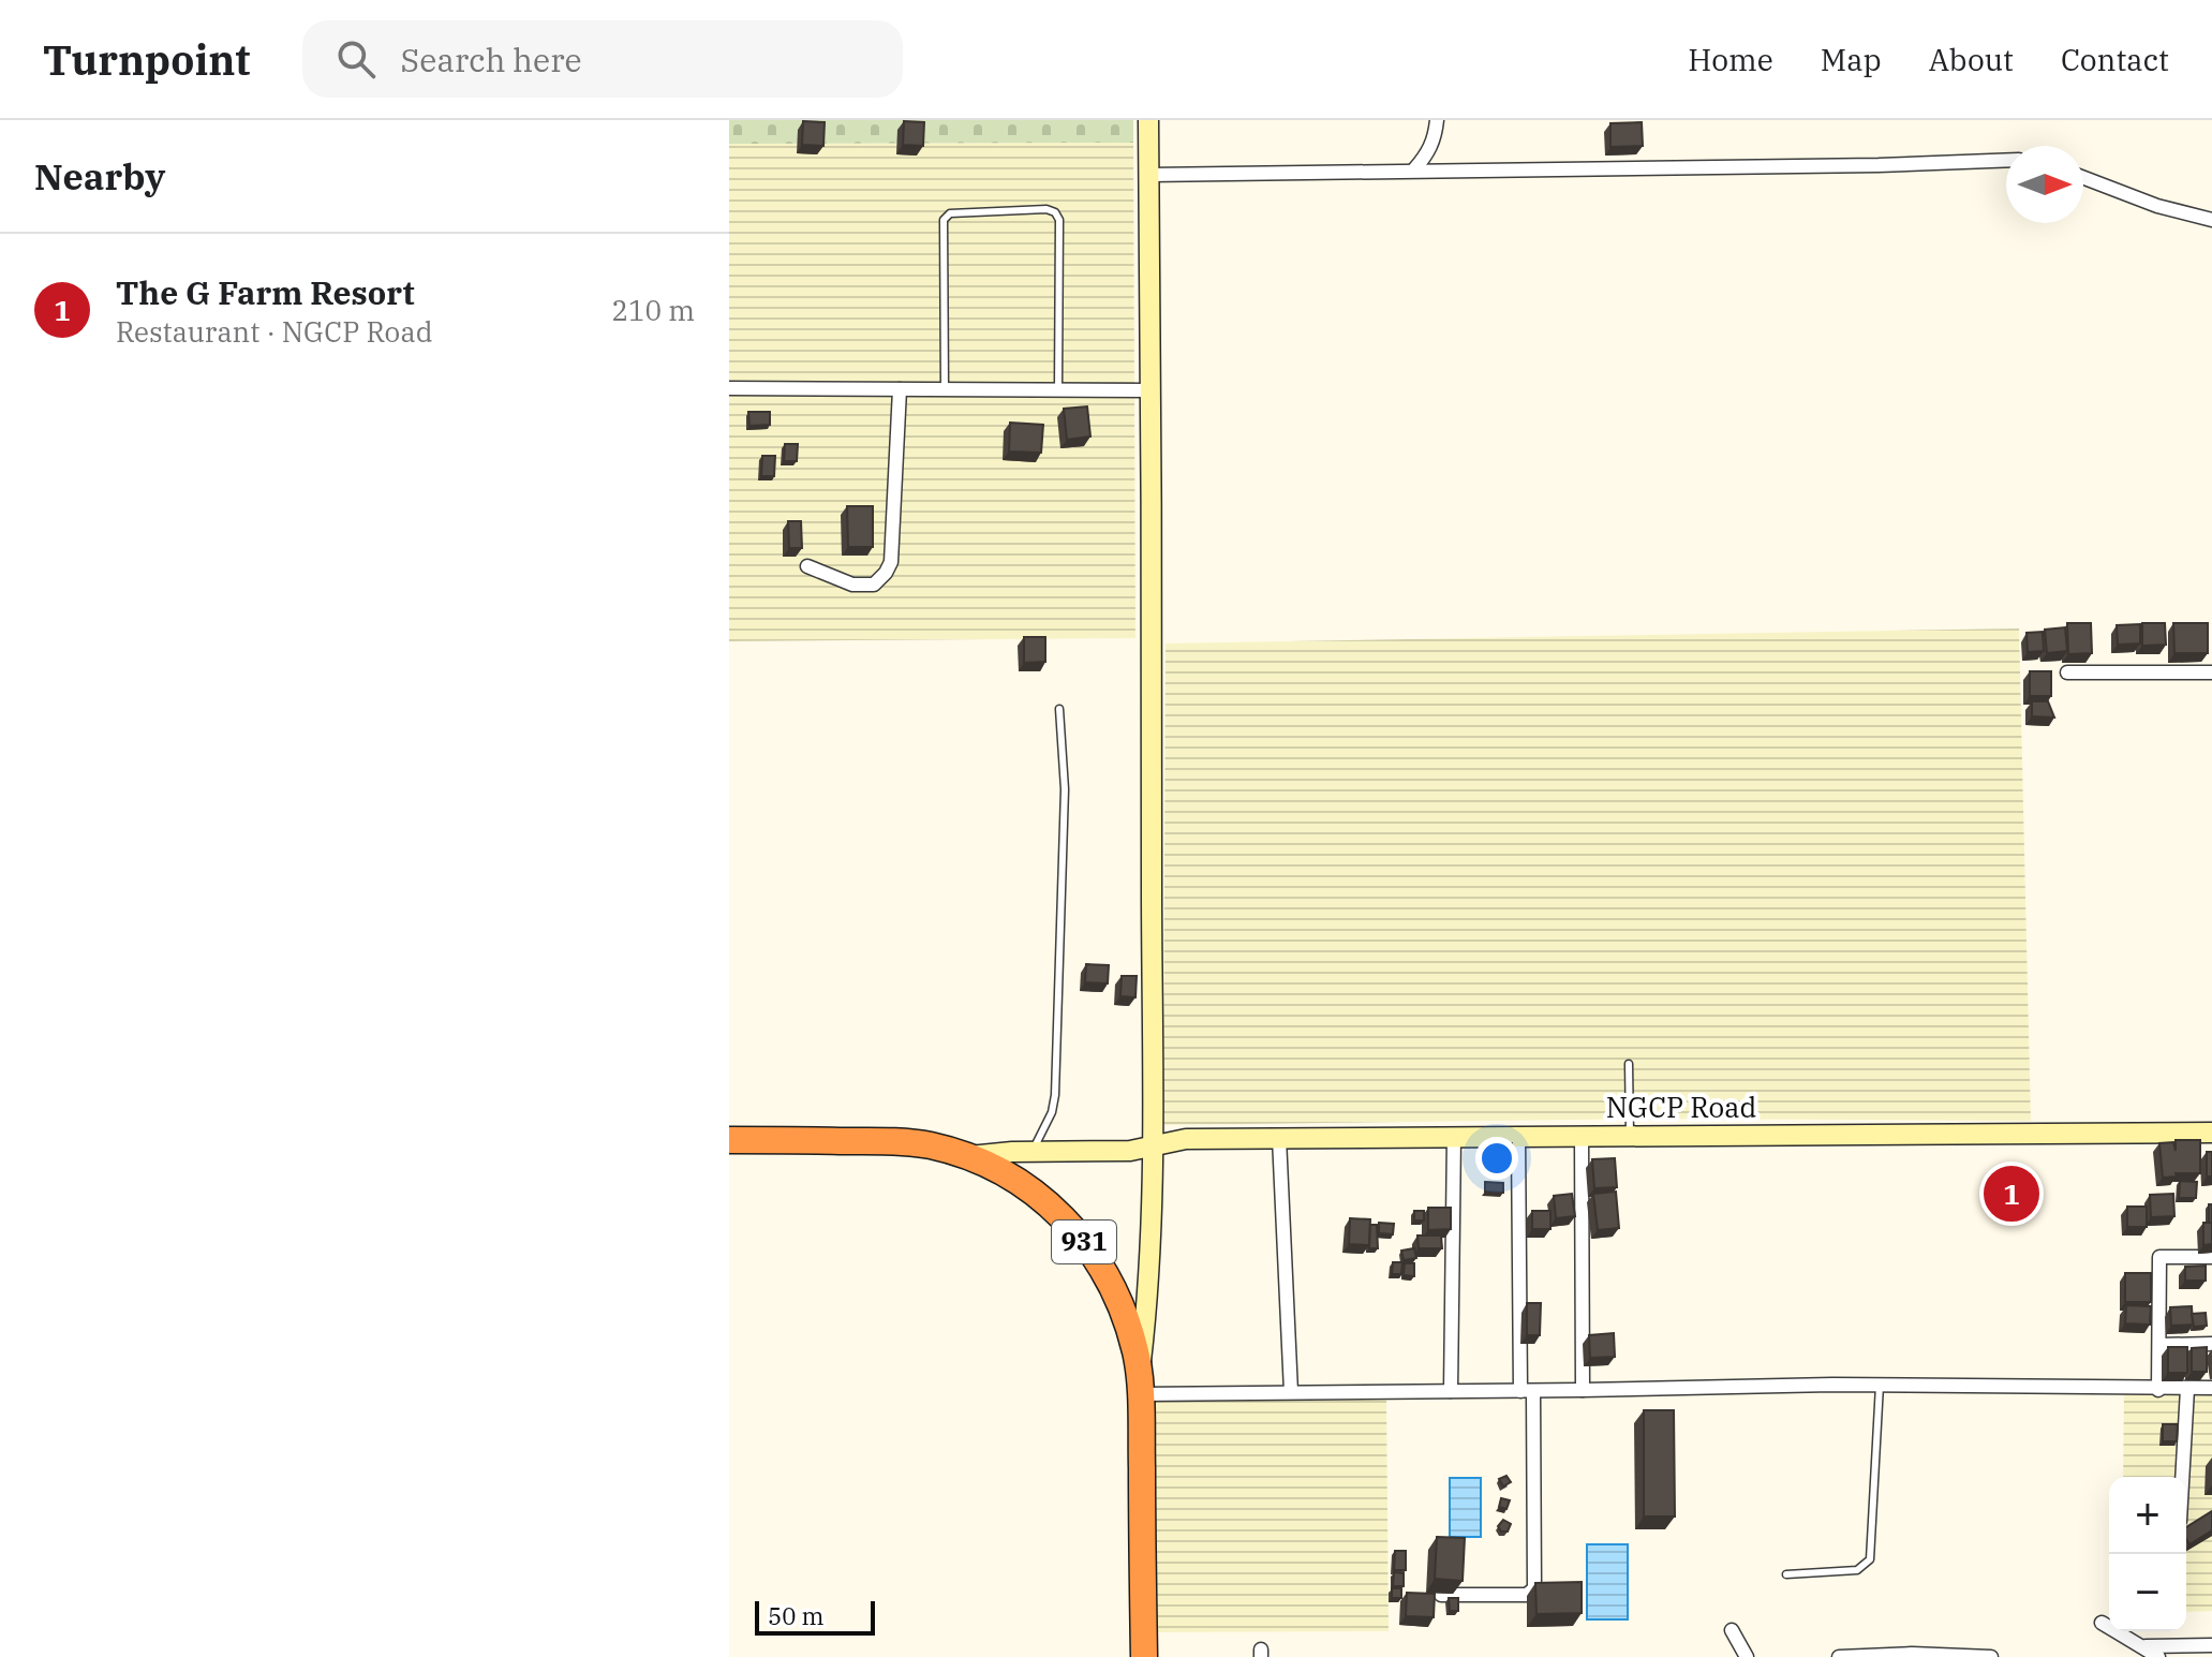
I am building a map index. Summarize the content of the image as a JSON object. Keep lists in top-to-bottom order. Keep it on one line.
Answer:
{"streets":{"highway":["931"],"main road":["NGCP Road"]},"crossings":[["NGCP Road","931"]],"scale_bar":"50 m","north":"right","page":{"header":"Turnpoint","search":"Search here","nav":["Home","Map","About","Contact"],"heading":"Nearby","list":[{"mark":"1","name":"The G Farm Resort","note":"Restaurant · NGCP Road","value":"210 m"}],"pins":"1","map_buttons":["+","−"],"scale":"50 m"}}
